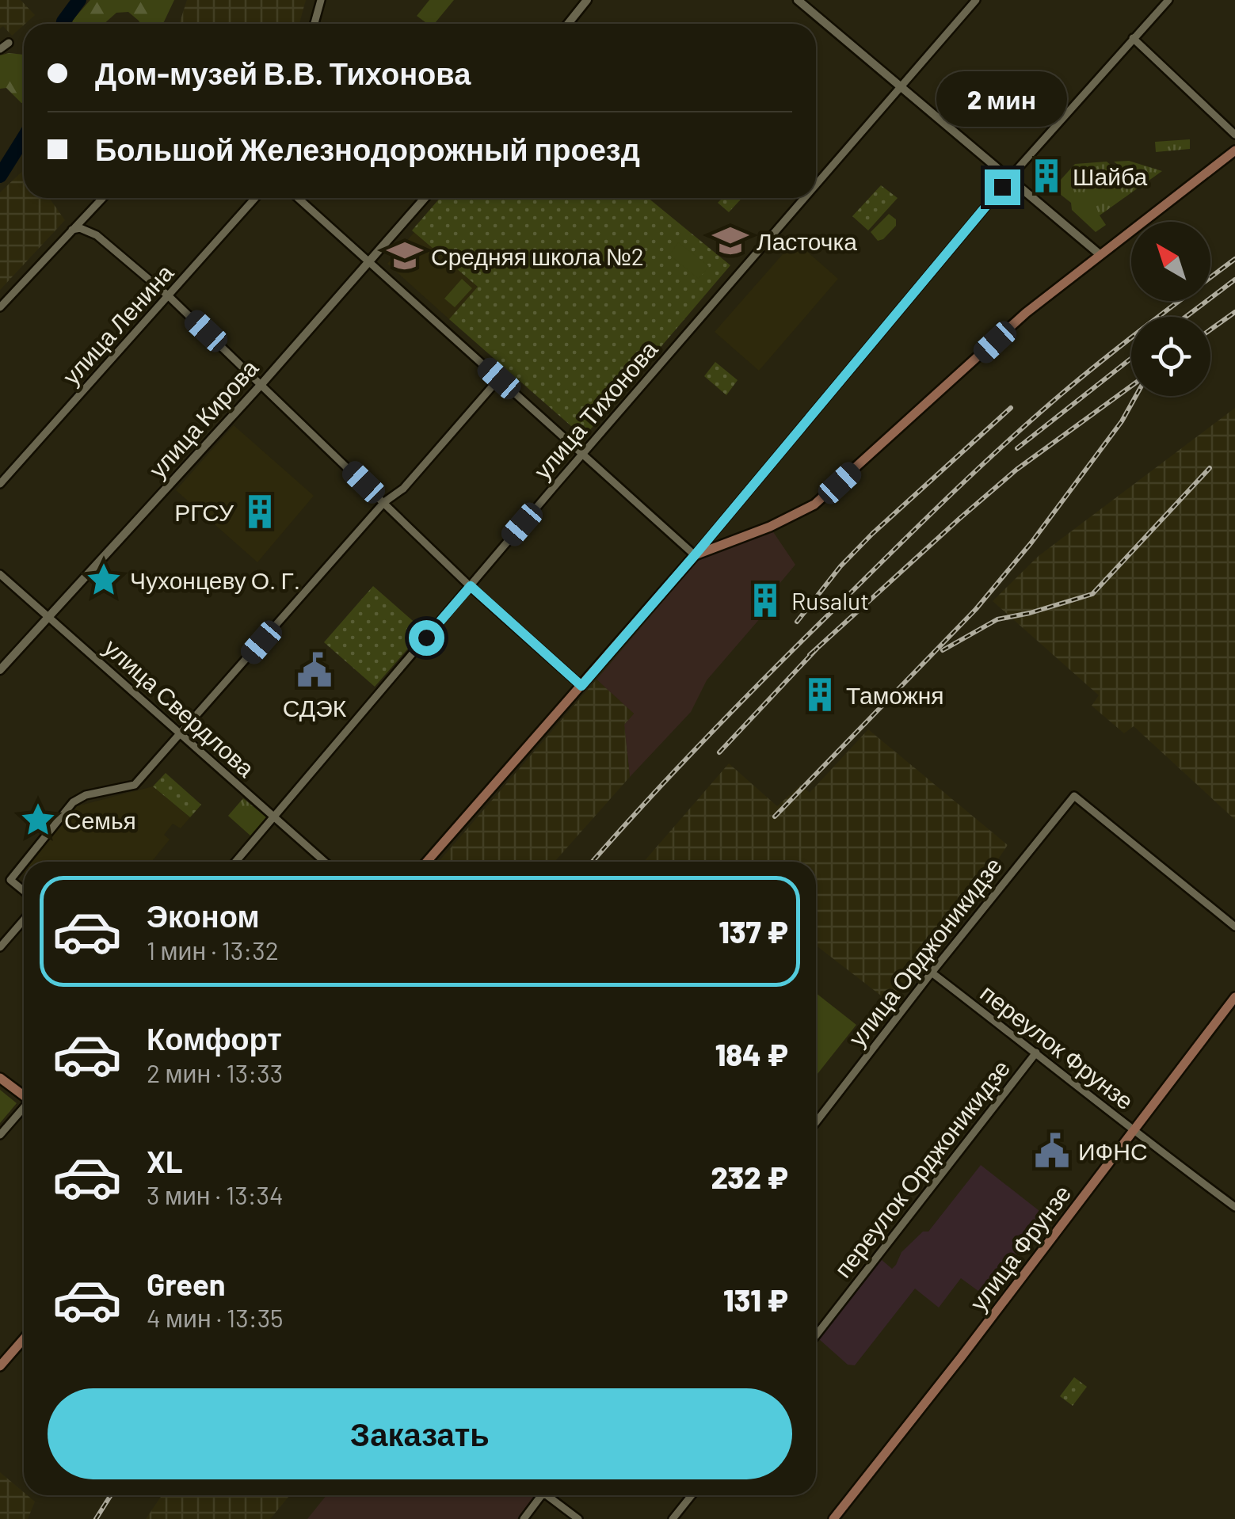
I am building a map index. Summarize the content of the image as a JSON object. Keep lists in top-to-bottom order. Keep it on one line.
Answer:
{"streets":{"main road":["улица Фрунзе"],"street":["улица Ленина","улица Тихонова","улица Кирова","улица Свердлова","улица Орджоникидзе","переулок Фрунзе","переулок Орджоникидзе"]},"crossings":[["улица Тихонова","улица Свердлова"],["улица Кирова","улица Свердлова"],["улица Орджоникидзе","переулок Фрунзе"],["переулок Фрунзе","переулок Орджоникидзе"],["переулок Фрунзе","улица Фрунзе"]],"places":{"building":["Шайба","РГСУ","Rusalut","Таможня"],"school or university":["Ласточка","Средняя школа №2"],"place":["Чухонцеву О. Г.","Семья"],"public building":["СДЭК","ИФНС"]},"north":"top left","page":{"banner":["Дом-музей В.В. Тихонова","Большой Железнодорожный проезд"],"bubble":"2 мин","list":[{"name":"Эконом","note":"1 мин · 13:32","value":"137 ₽"},{"name":"Комфорт","note":"2 мин · 13:33","value":"184 ₽"},{"name":"XL","note":"3 мин · 13:34","value":"232 ₽"},{"name":"Green","note":"4 мин · 13:35","value":"131 ₽"}],"buttons":"Заказать"}}
